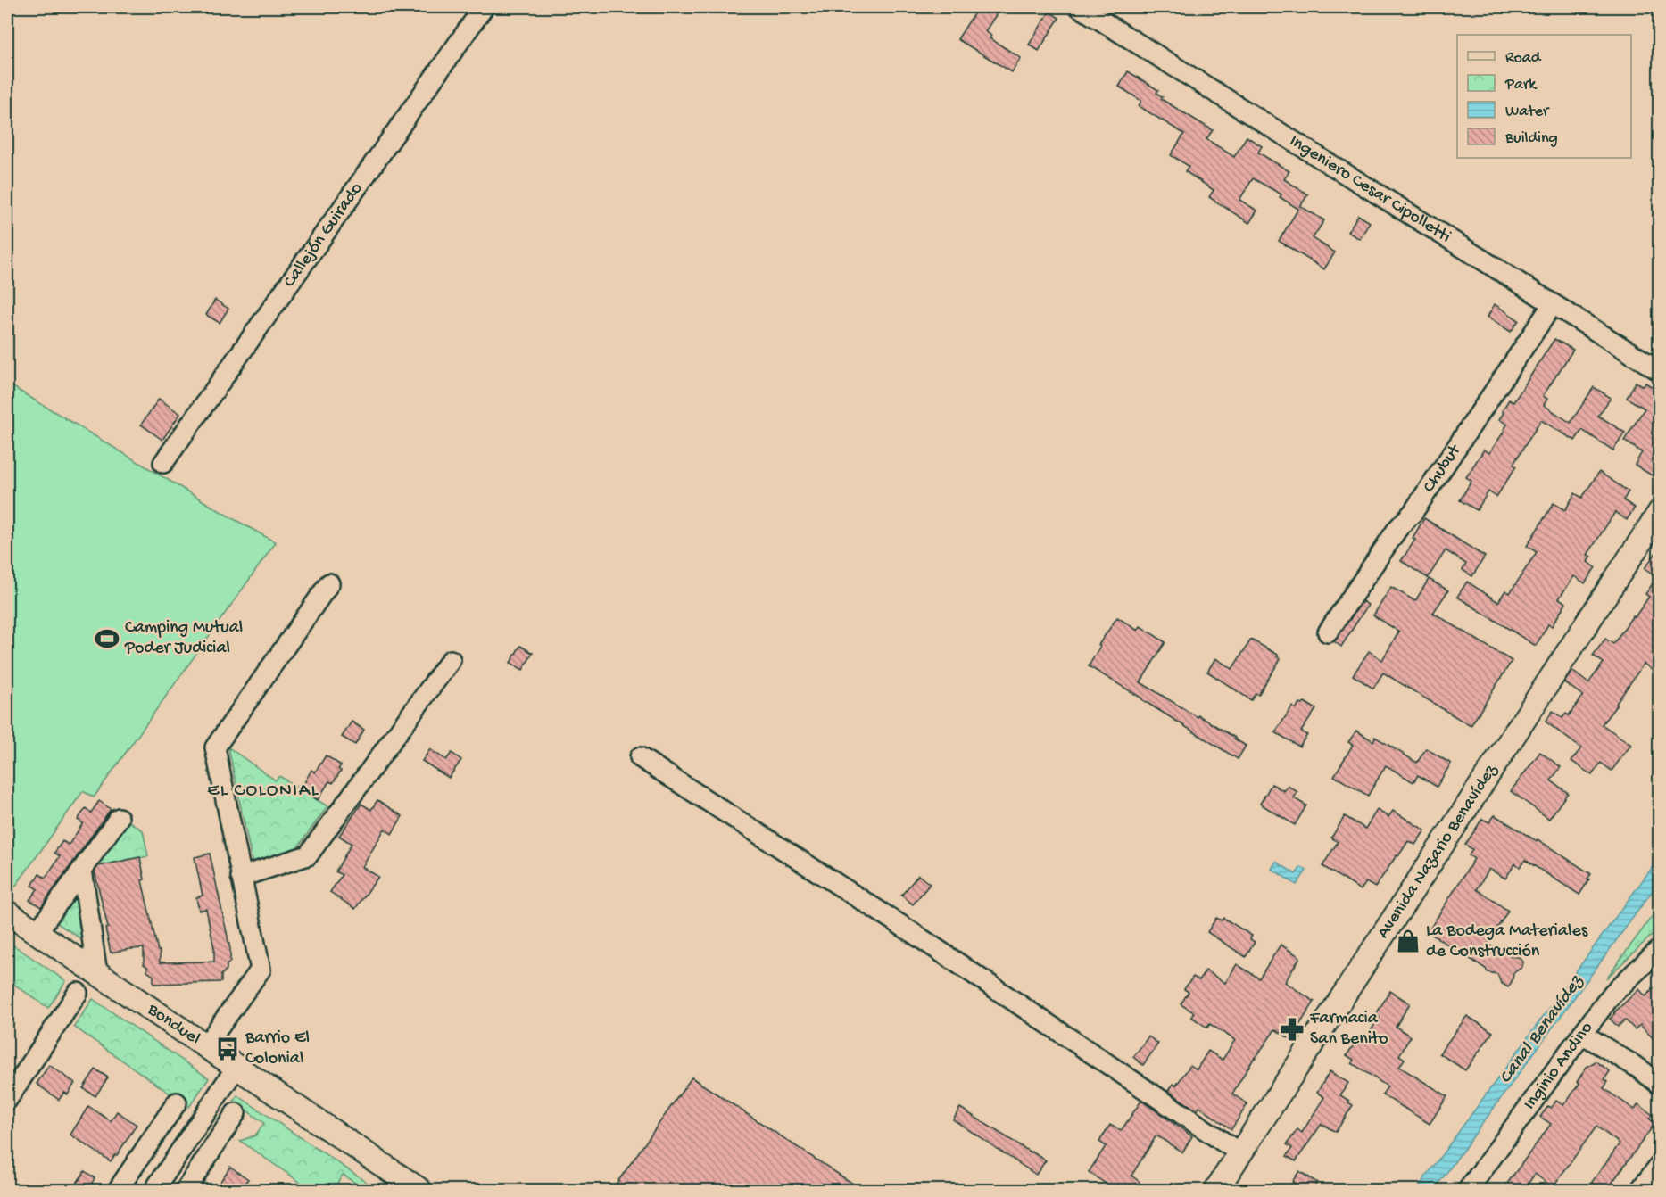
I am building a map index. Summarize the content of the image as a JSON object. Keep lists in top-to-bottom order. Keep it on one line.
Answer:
{"streets":{"main road":["Avenida Nazario Benavídez","Bonduel"],"street":["Ingeniero Cesar Cipolletti","Callejón Guirado","Chubut","Inginio Andino"]},"crossings":[["Ingeniero Cesar Cipolletti","Chubut"]],"districts":["EL COLONIAL"],"water":["Canal Benavídez"],"places":{"sports":["Camping Mutual Poder Judicial"],"shop":["La Bodega Materiales de Construcción"],"pharmacy":["Farmacia San Benito"],"bus stop":["Barrio El Colonial"]},"legend":["Road","Park","Water","Building"]}
